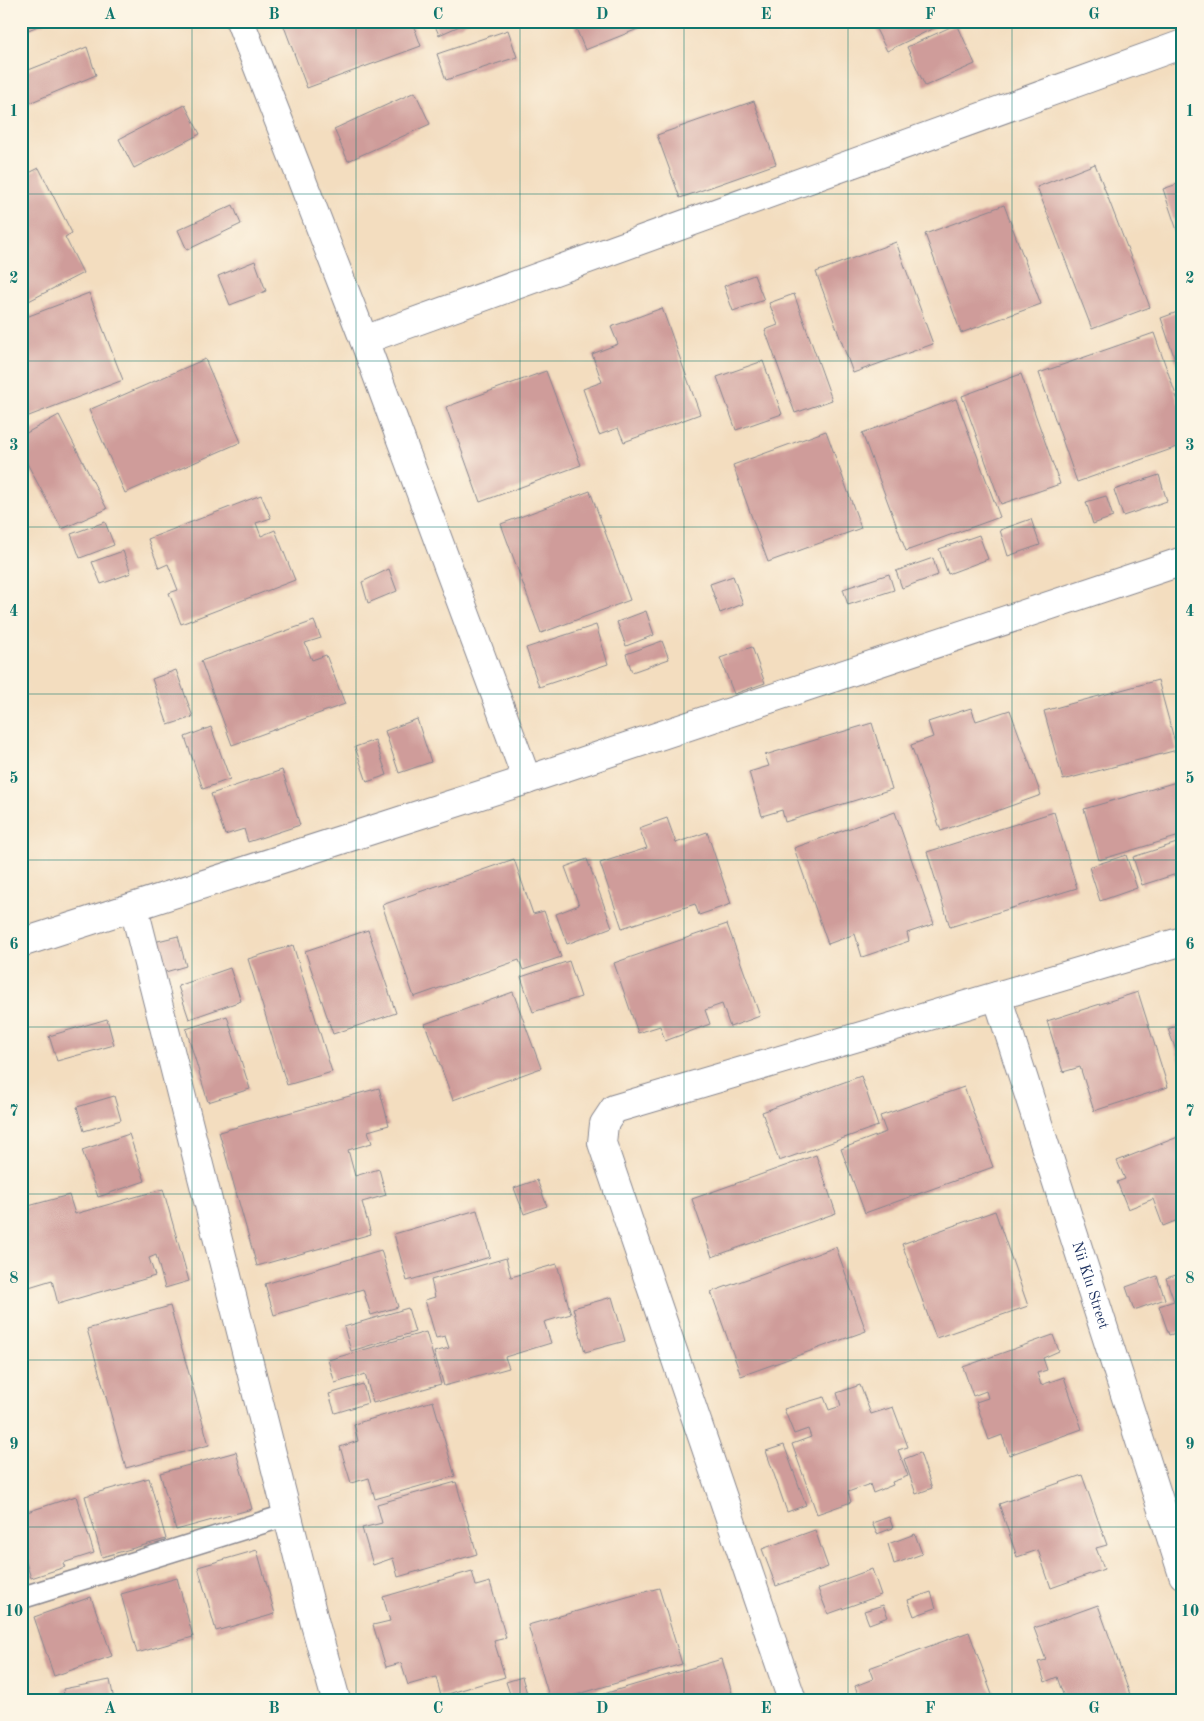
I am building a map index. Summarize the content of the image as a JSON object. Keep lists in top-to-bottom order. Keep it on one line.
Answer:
{"streets":{"street":["Nii Klu Street"]},"grid":{"columns":["A","B","C","D","E","F","G"],"rows":["1","2","3","4","5","6","7","8","9","10"]}}
